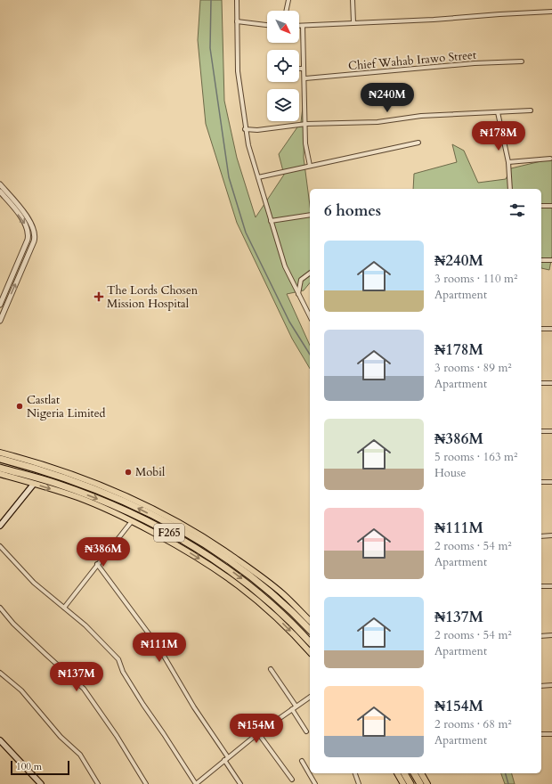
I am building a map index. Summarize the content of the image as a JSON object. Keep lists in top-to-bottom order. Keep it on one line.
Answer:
{"streets":{"highway":["F265"],"street":["Chief Wahab Irawo Street"]},"places":{"health":["The Lords Chosen Mission Hospital"],"other":["Castlat Nigeria Limited","Mobil"]},"scale_bar":"100 m","north":"bottom right","page":{"price":["₦240M","₦178M","₦386M","₦111M","₦137M","₦154M"],"heading":"6 homes","list":[{"name":"₦240M","note":"3 rooms · 110 m² · Apartment"},{"name":"₦178M","note":"3 rooms · 89 m² · Apartment"},{"name":"₦386M","note":"5 rooms · 163 m² · House"},{"name":"₦111M","note":"2 rooms · 54 m² · Apartment"},{"name":"₦137M","note":"2 rooms · 54 m² · Apartment"},{"name":"₦154M","note":"2 rooms · 68 m² · Apartment"}],"scale":"100 m"}}
